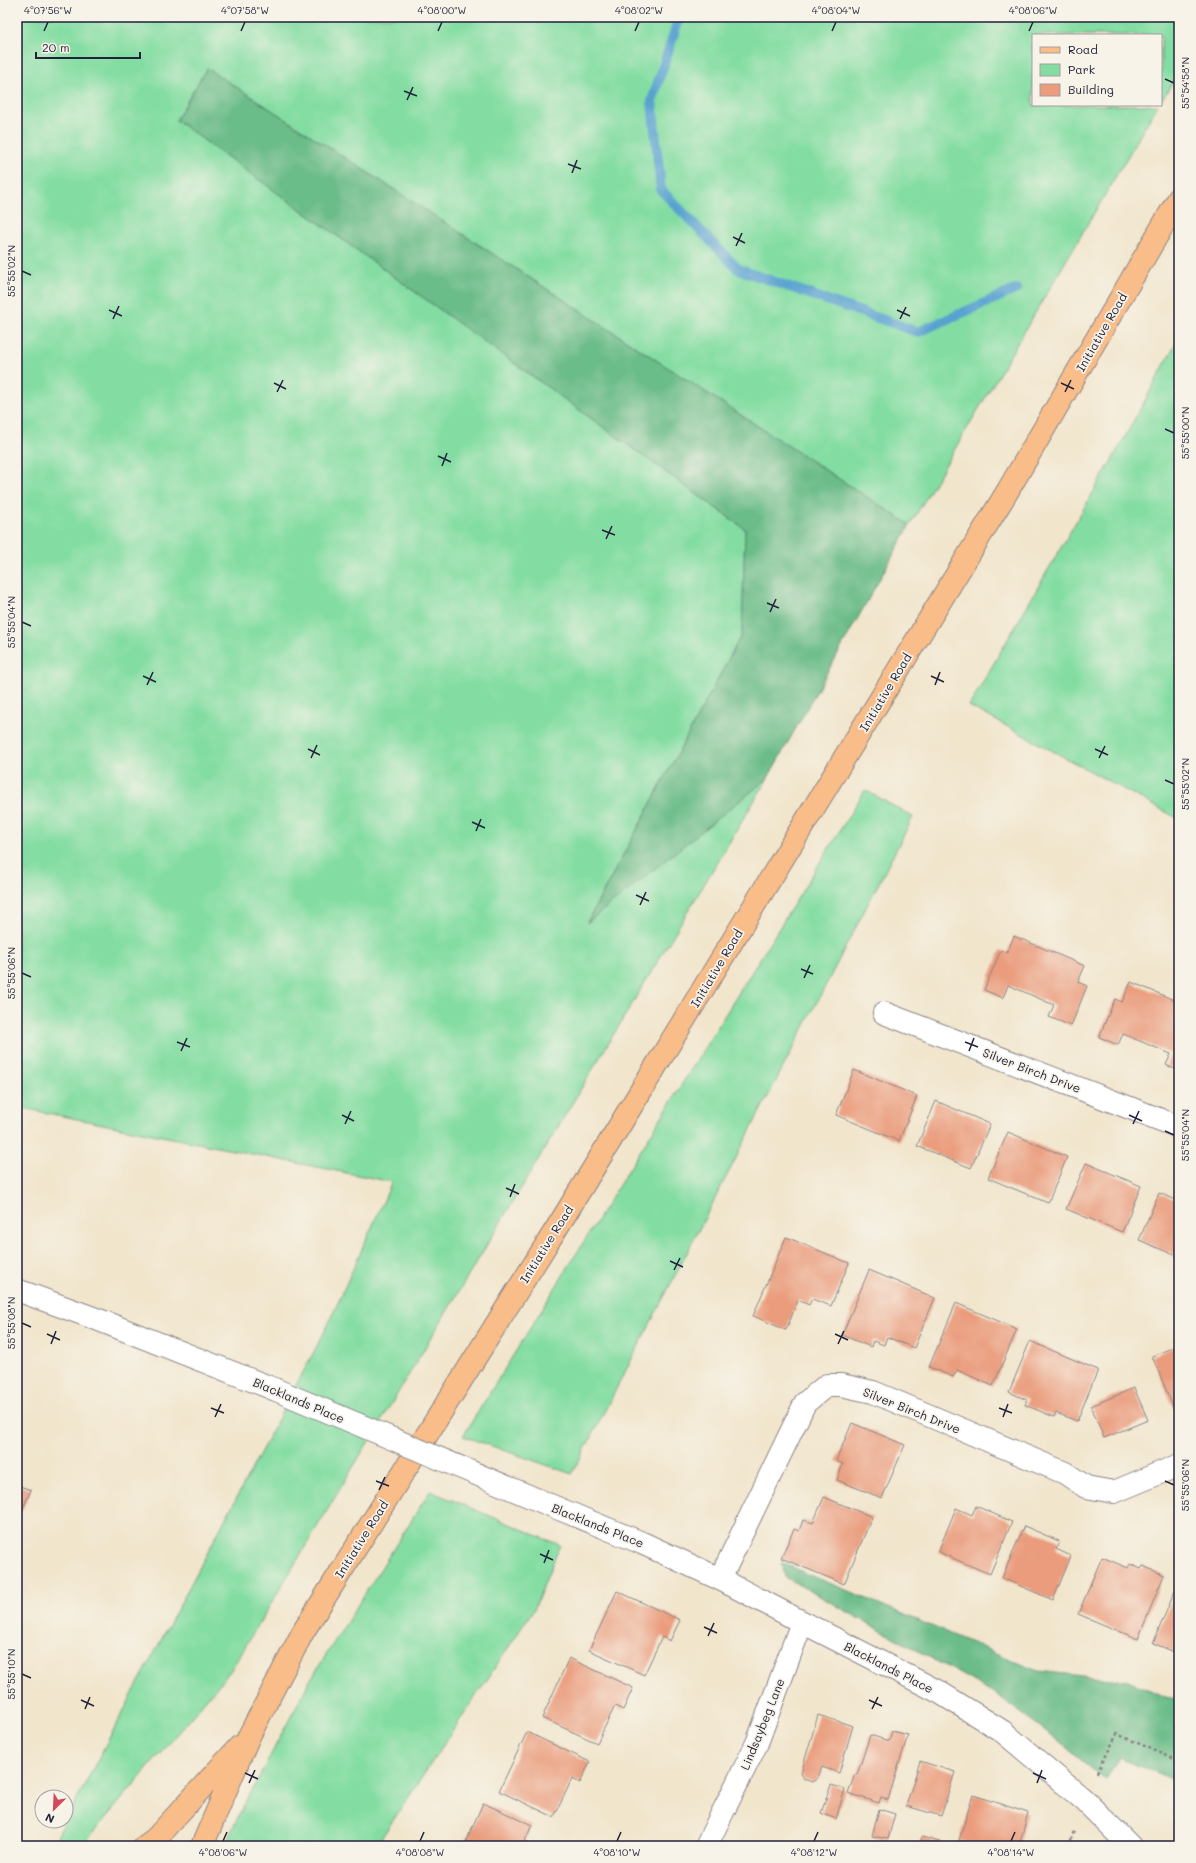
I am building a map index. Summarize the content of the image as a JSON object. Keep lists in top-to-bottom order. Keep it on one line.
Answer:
{"streets":{"main road":["Initiative Road"],"street":["Silver Birch Drive","Blacklands Place","Lindsaybeg Lane"]},"crossings":[["Silver Birch Drive","Blacklands Place"],["Blacklands Place","Lindsaybeg Lane"]],"legend":["Road","Park","Building"],"scale_bar":"20 m","north":"bottom left","coordinates":["4°07'56\"W","4°07'58\"W","4°08'00\"W","4°08'02\"W","4°08'04\"W","4°08'06\"W","55°54'58\"N","55°55'02\"N","55°55'00\"N","55°55'04\"N","55°55'06\"N","55°55'08\"N","55°55'10\"N","4°08'08\"W","4°08'10\"W","4°08'12\"W","4°08'14\"W"]}
